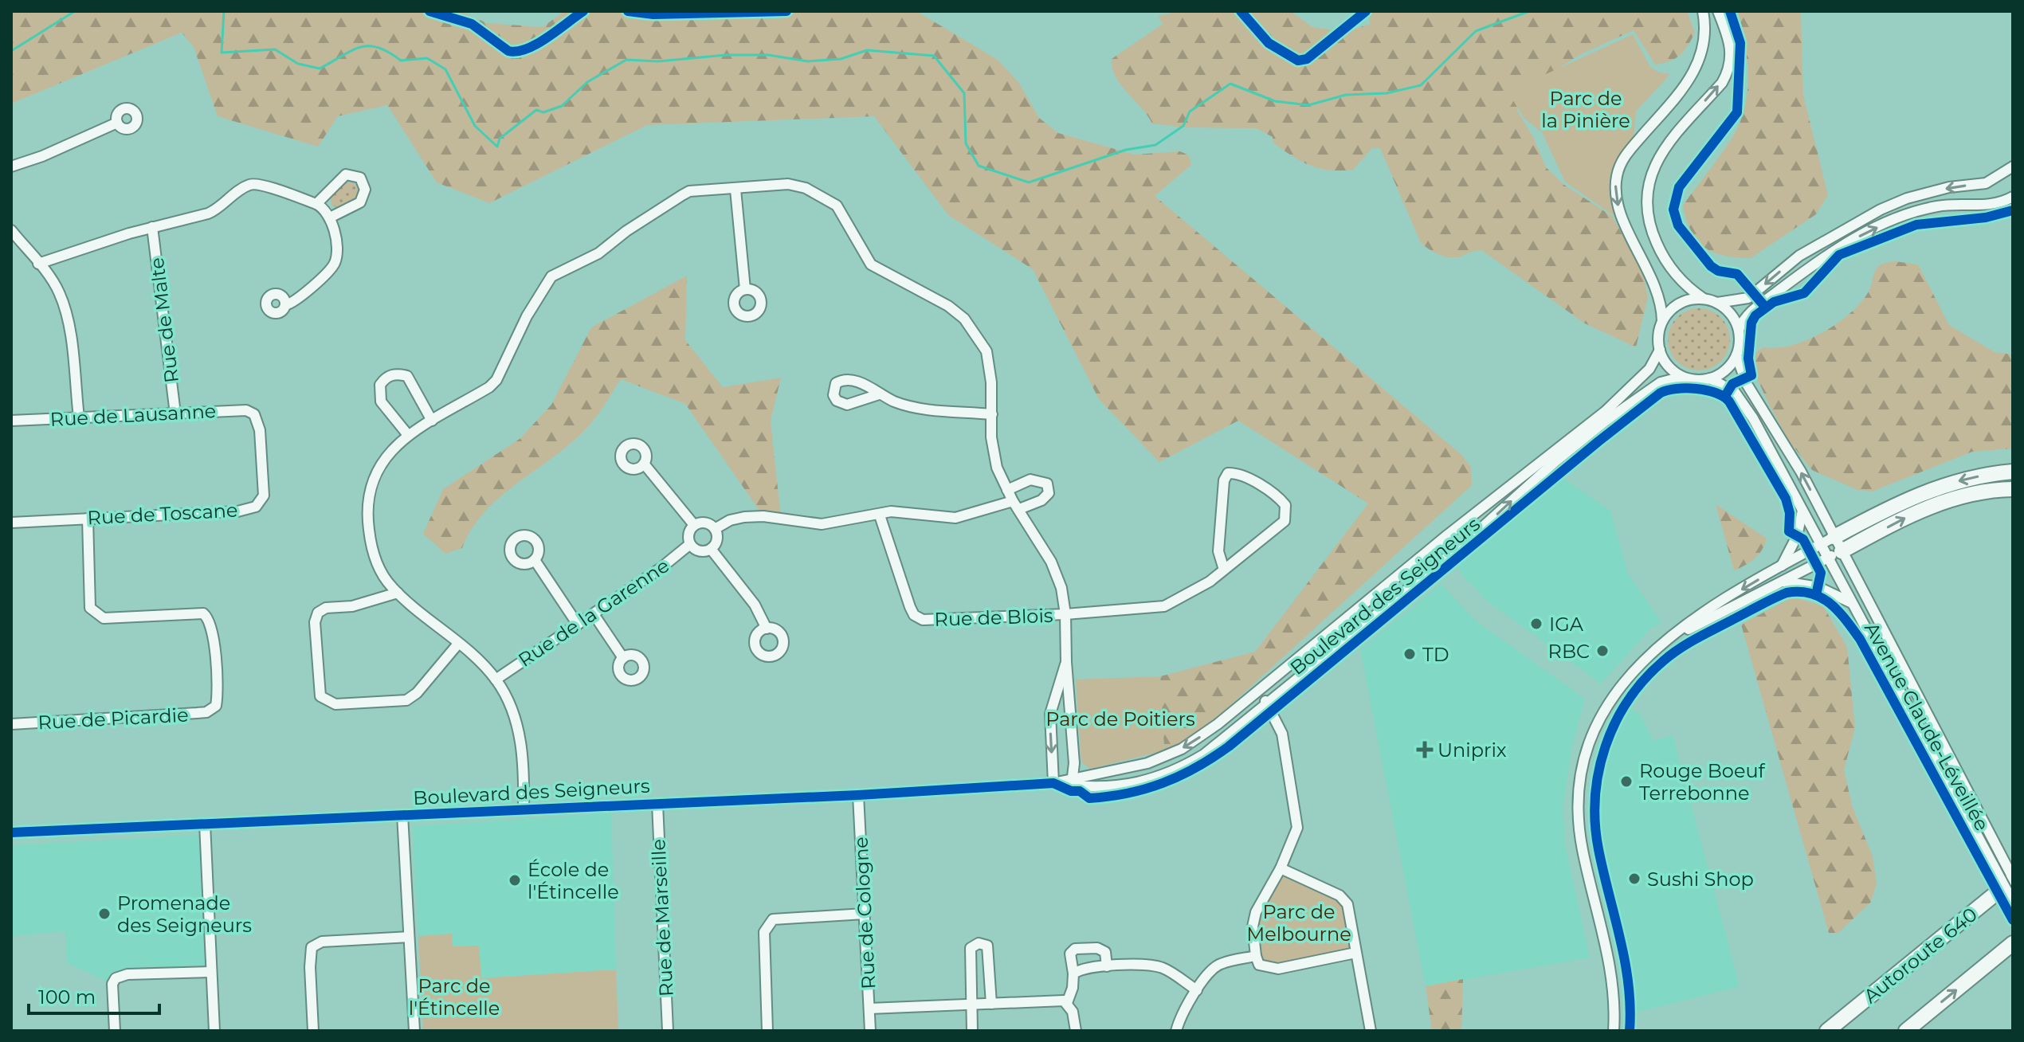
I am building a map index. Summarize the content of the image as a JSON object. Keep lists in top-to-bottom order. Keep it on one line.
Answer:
{"streets":{"highway":["Autoroute 640"],"street":["Rue de Malte","Rue de Lausanne","Rue de Toscane","Boulevard des Seigneurs","Rue de la Garenne","Rue de Blois","Rue de Picardie","Avenue Claude-Léveillée","Rue de Cologne","Rue de Marseille"]},"crossings":[["Rue de Malte","Rue de Lausanne"],["Rue de Lausanne","Rue de Toscane"],["Rue de Toscane","Rue de Picardie"],["Boulevard des Seigneurs","Avenue Claude-Léveillée"],["Boulevard des Seigneurs","Rue de Cologne"],["Boulevard des Seigneurs","Rue de Marseille"],["Avenue Claude-Léveillée","Autoroute 640"]],"parks":["Parc de la Pinière","Parc de Poitiers","Parc de Melbourne","Parc de l'Étincelle"],"places":{"other":["IGA","RBC","TD","Rouge Boeuf Terrebonne","Sushi Shop","École de l'Étincelle","Promenade des Seigneurs"],"health":["Uniprix"]},"scale_bar":"100 m"}
